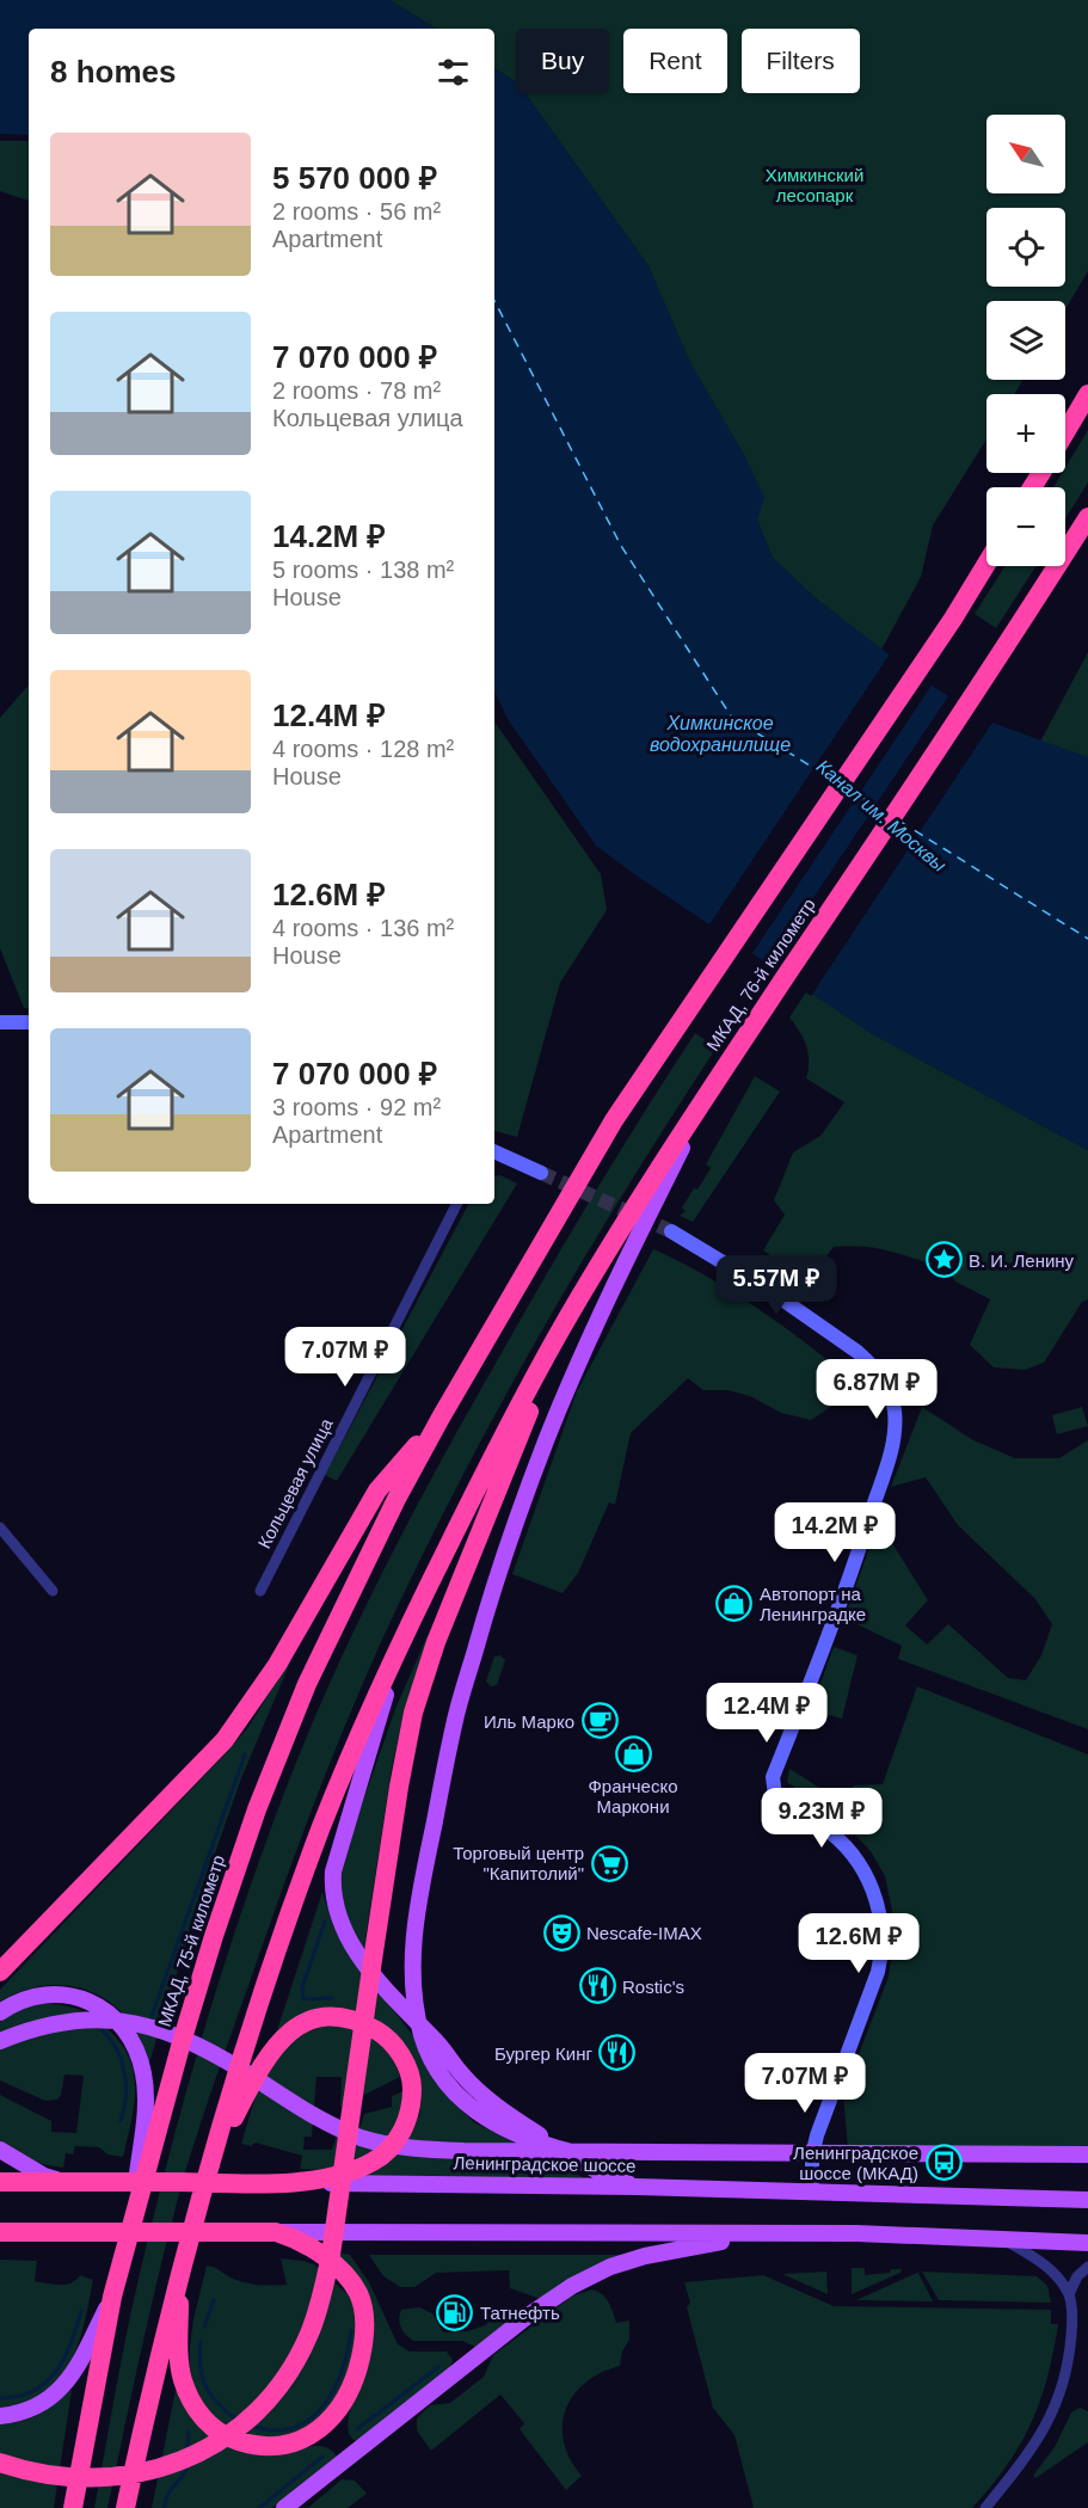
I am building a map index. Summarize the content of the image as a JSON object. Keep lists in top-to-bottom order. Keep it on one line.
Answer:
{"streets":{"highway":["МКАД, 76-й километр","МКАД, 75-й километр","Ленинградское шоссе"],"street":["Кольцевая улица"]},"water":["Химкинское водохранилище","Канал им. Москвы"],"parks":["Химкинский лесопарк"],"places":{"place":["В. И. Ленину"],"shop":["Автопорт на Ленинградке","Франческо Маркони"],"cafe":["Иль Марко"],"supermarket":["Торговый центр \"Капитолий\""],"theatre":["Nescafe-IMAX"],"restaurant":["Rostic's","Бургер Кинг"],"bus stop":["Ленинградское шоссе (МКАД)"],"fuel station":["Татнефть"]},"north":"top left","page":{"chip":["Buy","Rent","Filters"],"heading":"8 homes","map_buttons":["+","−"],"list":[{"name":"5 570 000 ₽","note":"2 rooms · 56 m² · Apartment"},{"name":"7 070 000 ₽","note":"2 rooms · 78 m² · Кольцевая улица"},{"name":"14.2M ₽","note":"5 rooms · 138 m² · House"},{"name":"12.4M ₽","note":"4 rooms · 128 m² · House"},{"name":"12.6M ₽","note":"4 rooms · 136 m² · House"},{"name":"7 070 000 ₽","note":"3 rooms · 92 m² · Apartment"}],"price":["5.57M ₽","7.07M ₽","6.87M ₽","14.2M ₽","12.4M ₽","9.23M ₽","12.6M ₽","7.07M ₽"]}}
